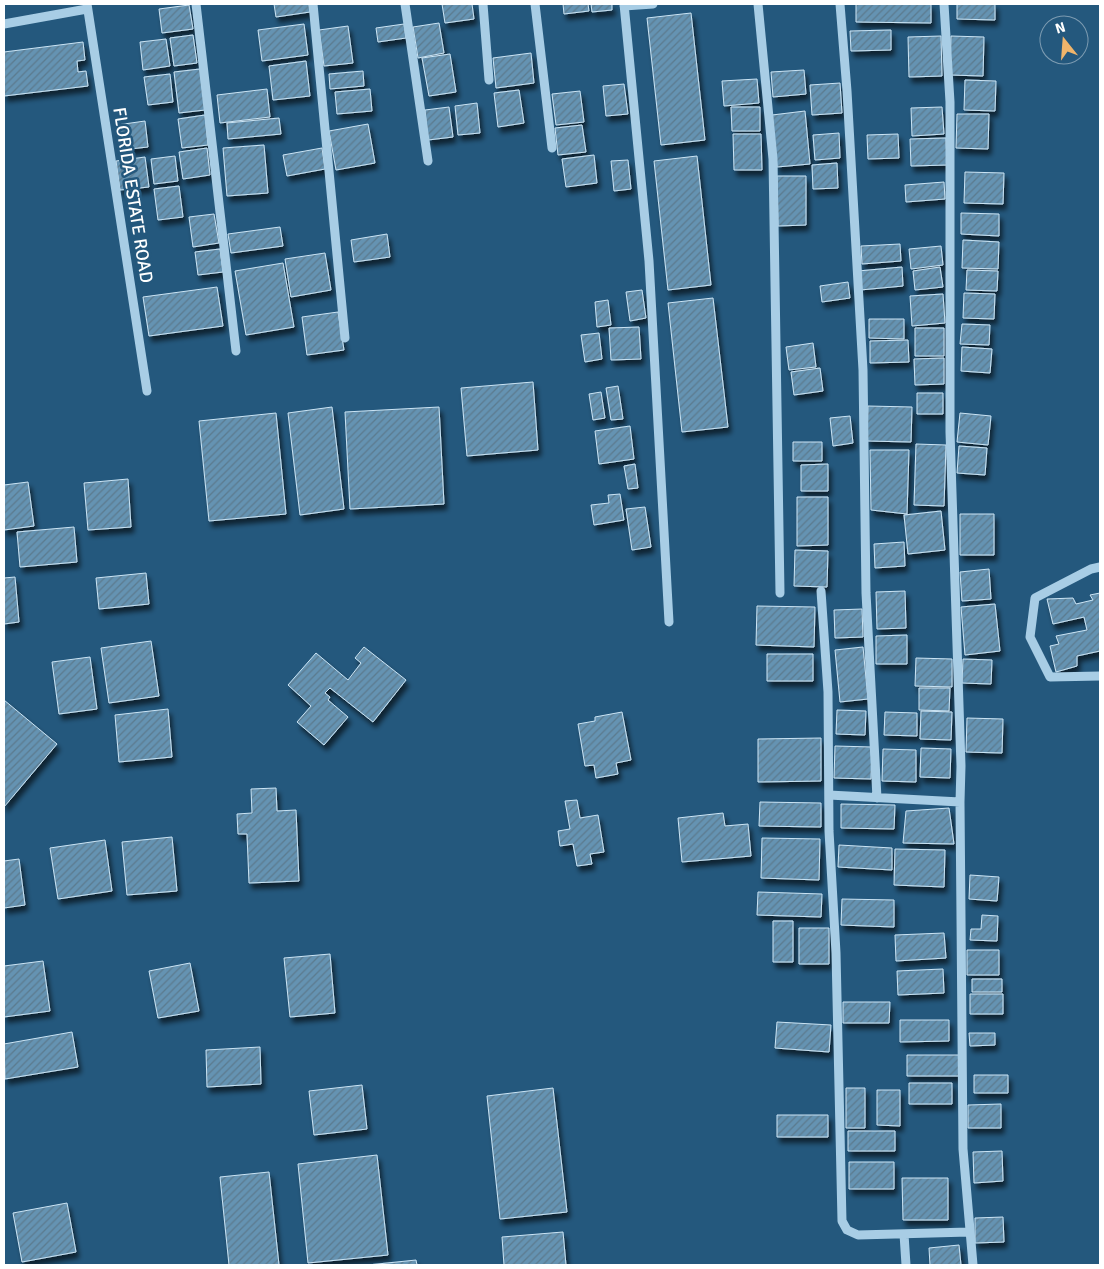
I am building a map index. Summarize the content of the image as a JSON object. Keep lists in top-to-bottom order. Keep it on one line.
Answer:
{"streets":{"street":["FLORIDA ESTATE ROAD"]},"north":"top"}
